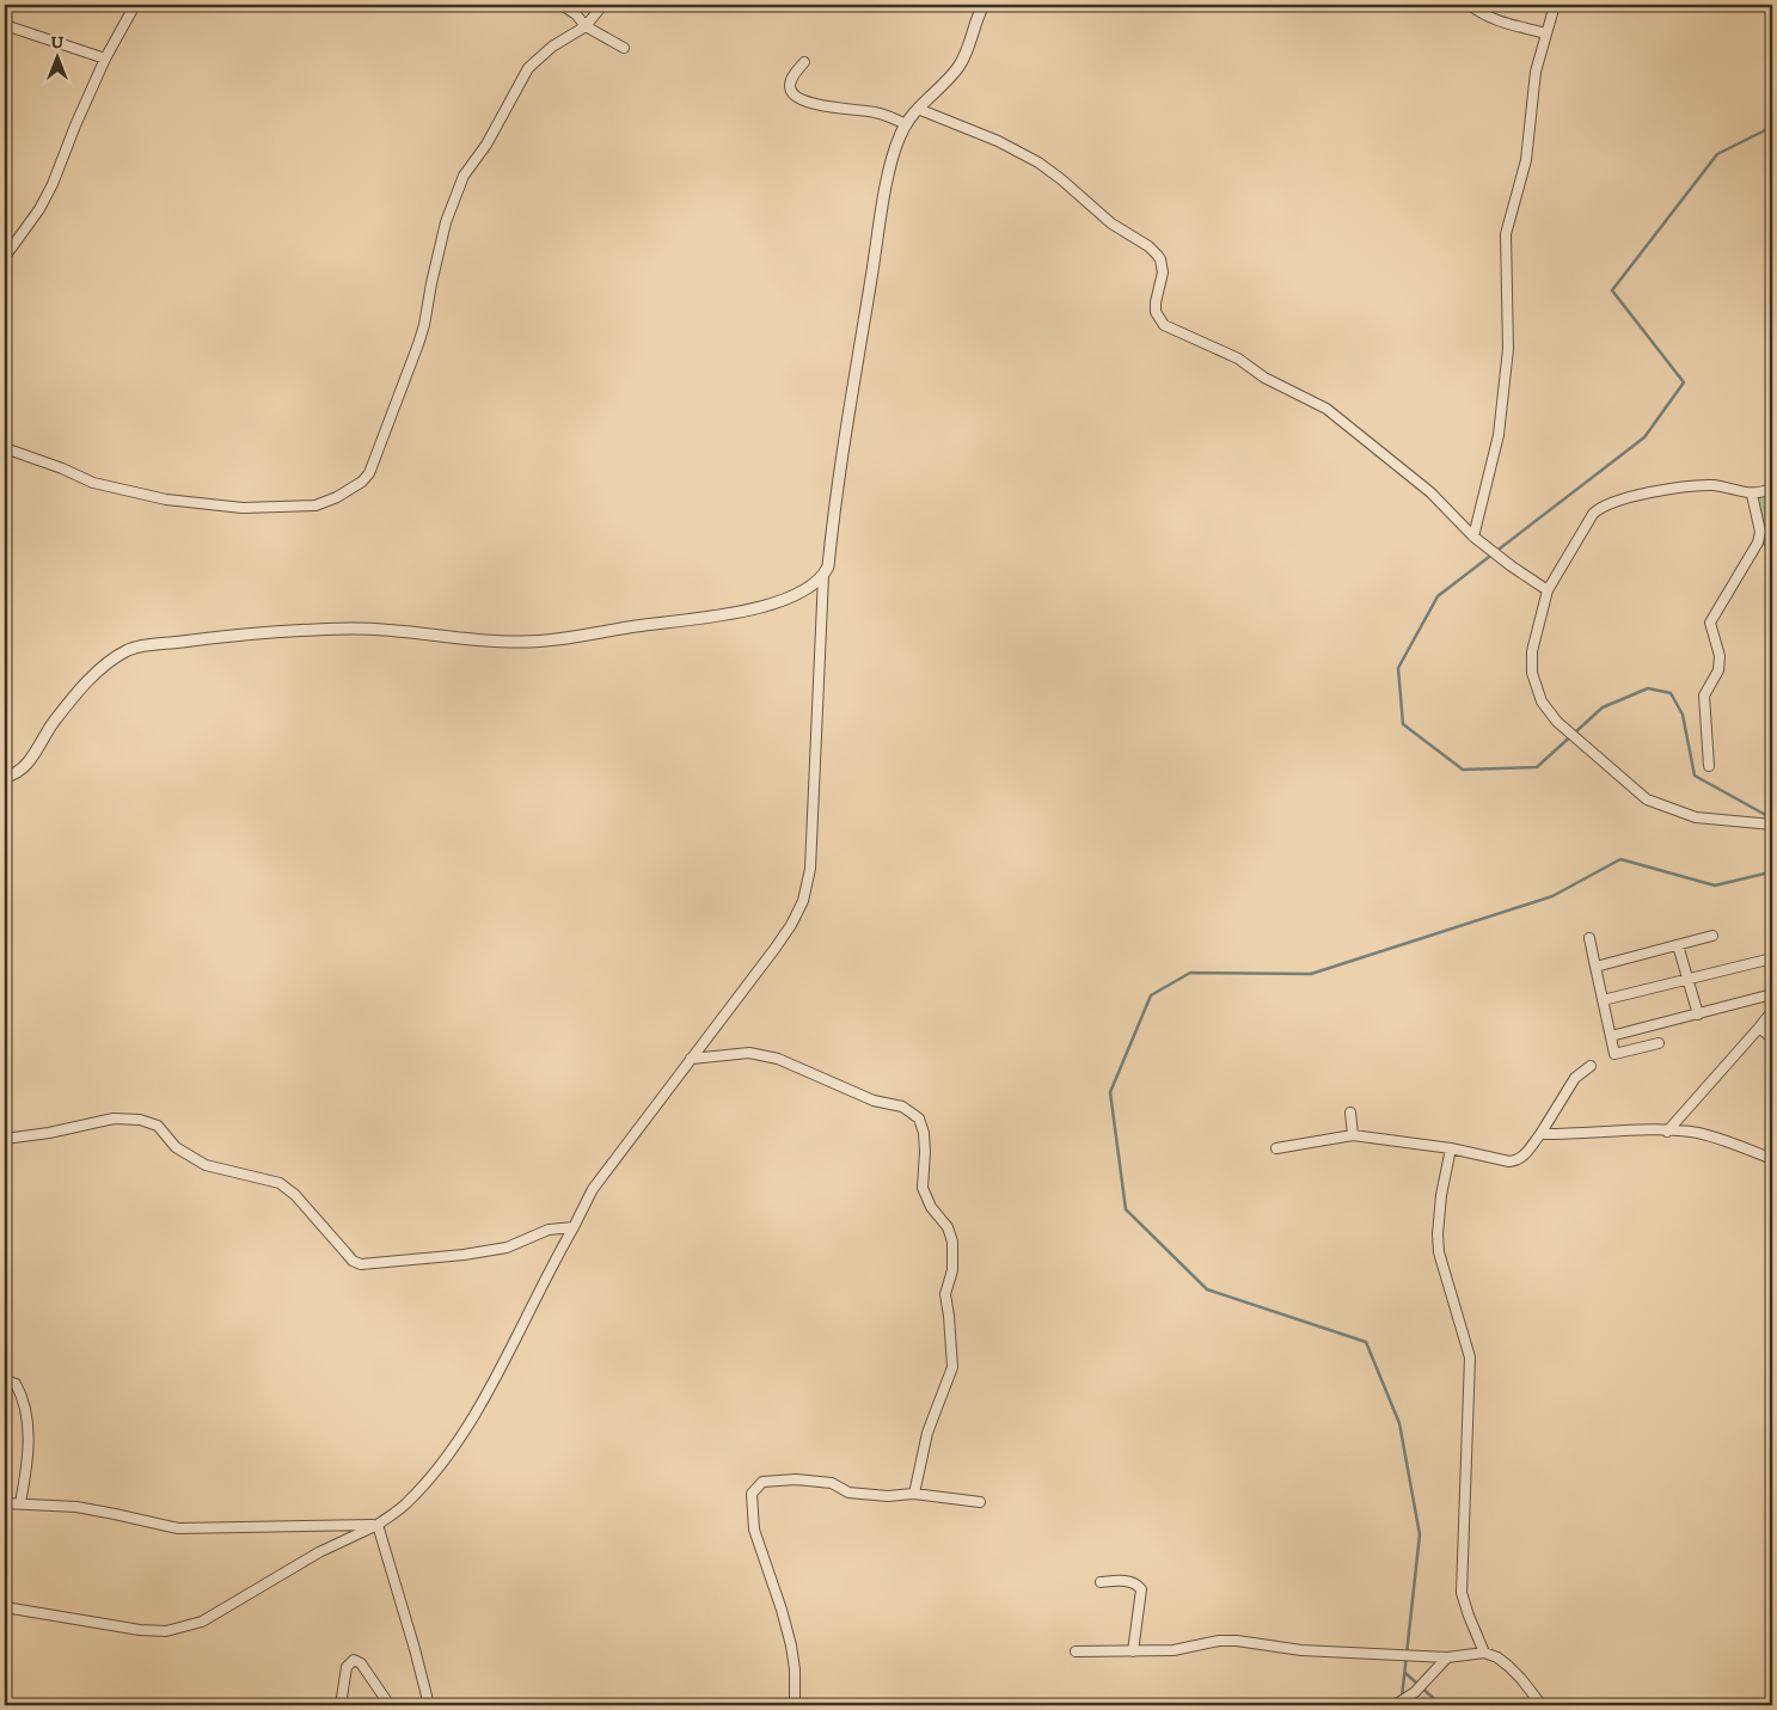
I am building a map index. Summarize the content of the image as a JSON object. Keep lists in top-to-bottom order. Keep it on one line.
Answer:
{"north":"top"}
